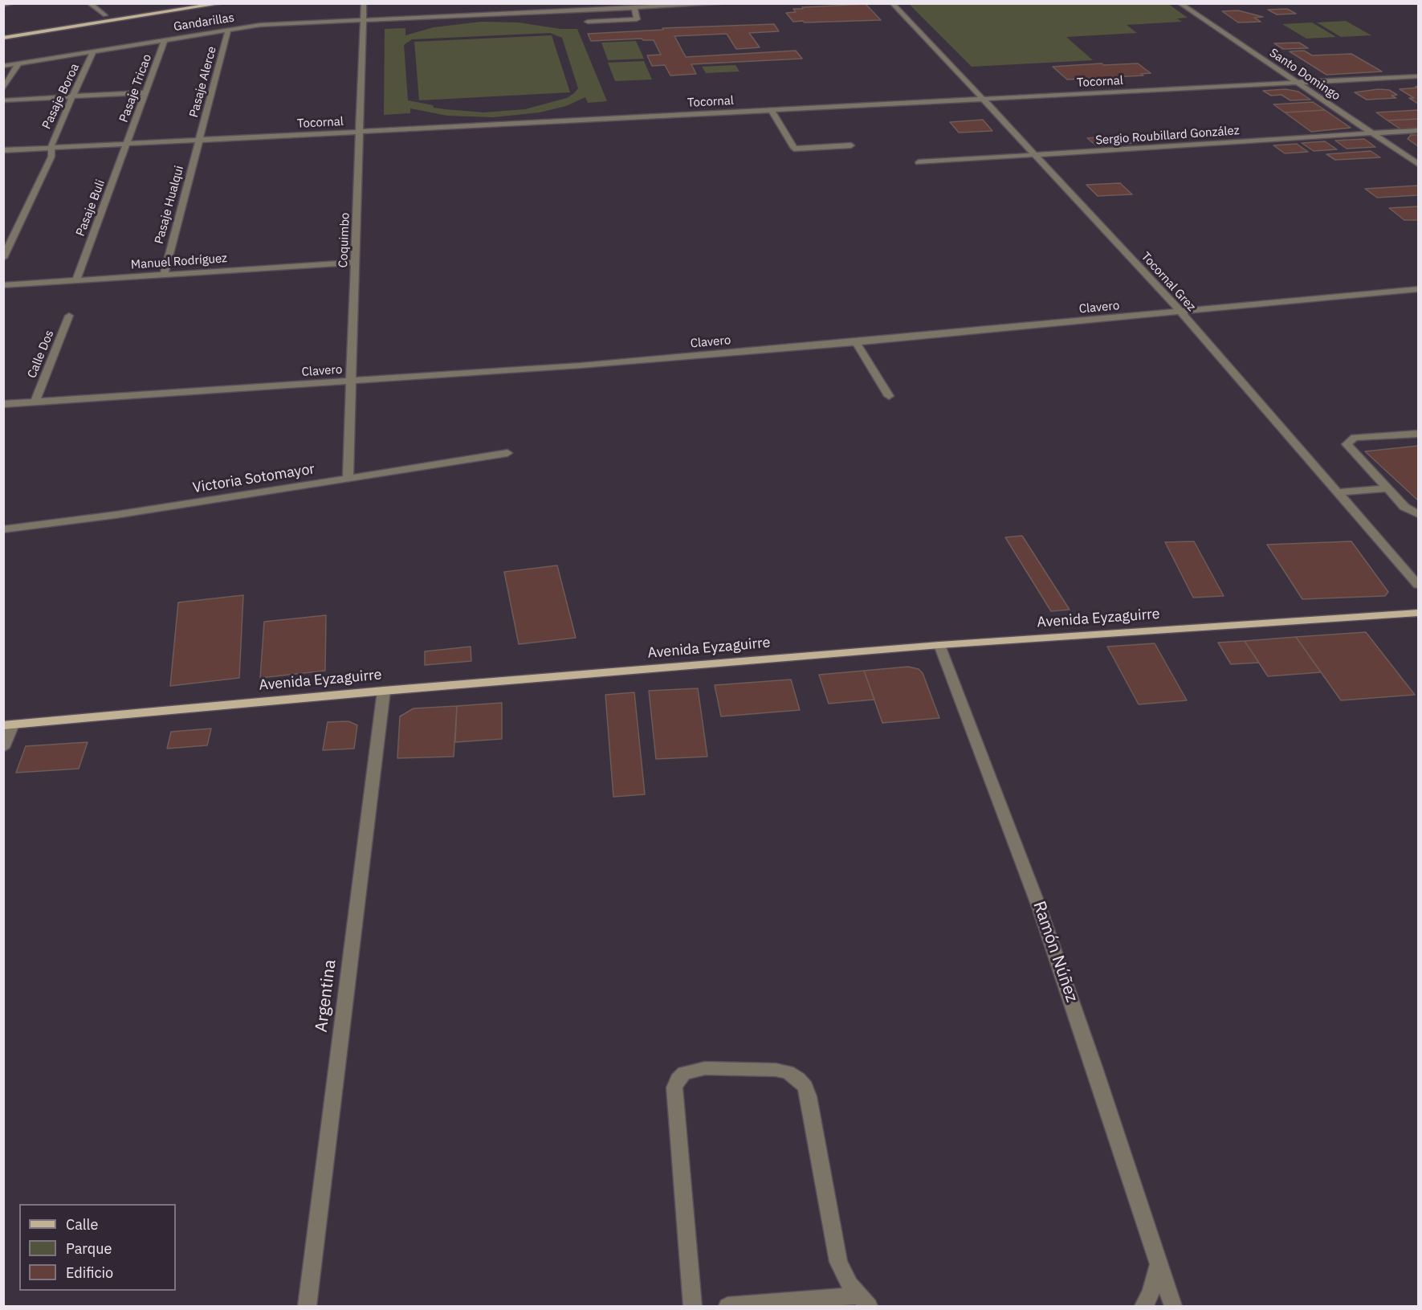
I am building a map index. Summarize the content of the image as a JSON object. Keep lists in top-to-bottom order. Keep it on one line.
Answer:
{"streets":{"main road":["Avenida Eyzaguirre"],"street":["Gandarillas","Santo Domingo","Pasaje Alerce","Tocornal","Pasaje Tricao","Pasaje Boroa","Sergio Roubillard González","Pasaje Hualqui","Pasaje Buli","Coquimbo","Manuel Rodríguez","Tocornal Grez","Clavero","Calle Dos","Victoria Sotomayor","Ramón Núñez","Argentina"]},"crossings":[["Gandarillas","Pasaje Alerce"],["Gandarillas","Pasaje Tricao"],["Gandarillas","Pasaje Boroa"],["Gandarillas","Coquimbo"],["Santo Domingo","Tocornal"],["Santo Domingo","Sergio Roubillard González"],["Pasaje Alerce","Tocornal"],["Pasaje Alerce","Pasaje Hualqui"],["Tocornal","Pasaje Tricao"],["Tocornal","Pasaje Boroa"],["Tocornal","Pasaje Hualqui"],["Tocornal","Pasaje Buli"],["Tocornal","Coquimbo"],["Tocornal","Tocornal Grez"],["Pasaje Tricao","Pasaje Buli"],["Sergio Roubillard González","Tocornal Grez"],["Pasaje Hualqui","Manuel Rodríguez"],["Pasaje Buli","Manuel Rodríguez"],["Coquimbo","Manuel Rodríguez"],["Coquimbo","Clavero"],["Coquimbo","Victoria Sotomayor"],["Tocornal Grez","Clavero"],["Clavero","Calle Dos"],["Avenida Eyzaguirre","Ramón Núñez"],["Avenida Eyzaguirre","Argentina"]],"legend":["Calle","Parque","Edificio"]}
